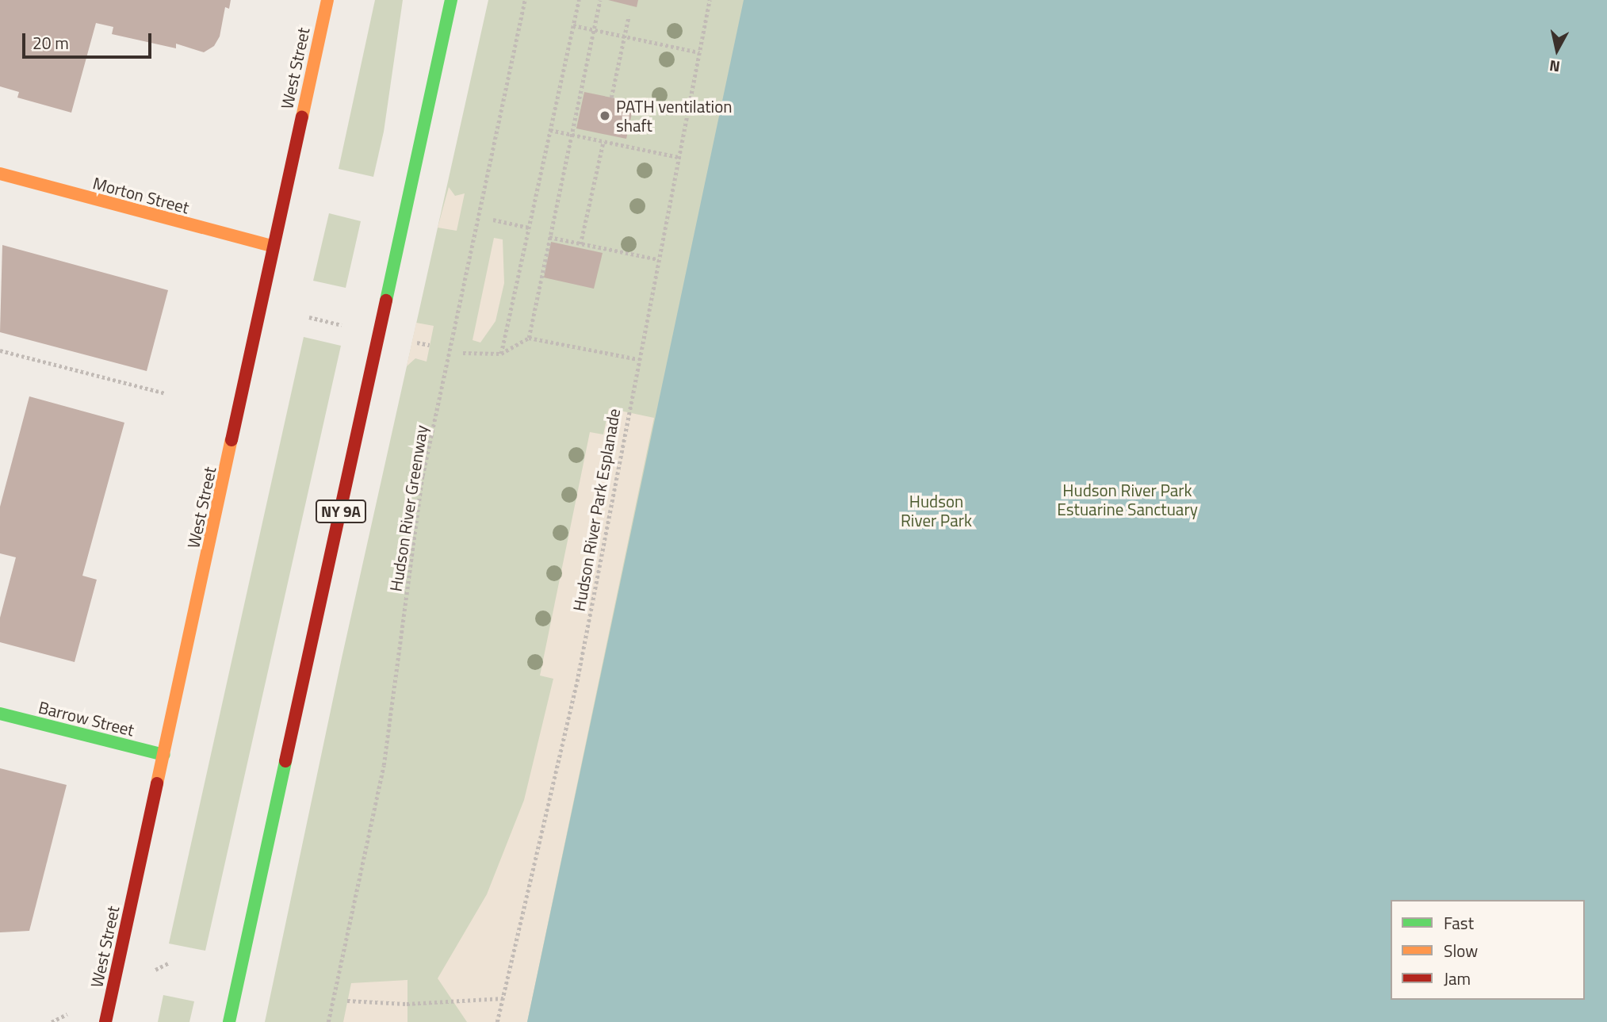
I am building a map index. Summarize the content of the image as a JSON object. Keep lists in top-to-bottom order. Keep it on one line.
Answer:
{"streets":{"main road":["West Street","Morton Street","NY 9A","Barrow Street"],"path":["Hudson River Greenway","Hudson River Park Esplanade"]},"crossings":[["West Street","Morton Street"],["West Street","Barrow Street"]],"parks":["Hudson River Park Estuarine Sanctuary","Hudson River Park"],"places":["PATH ventilation shaft"],"legend":["Fast","Slow","Jam"],"scale_bar":"20 m","north":"bottom"}
